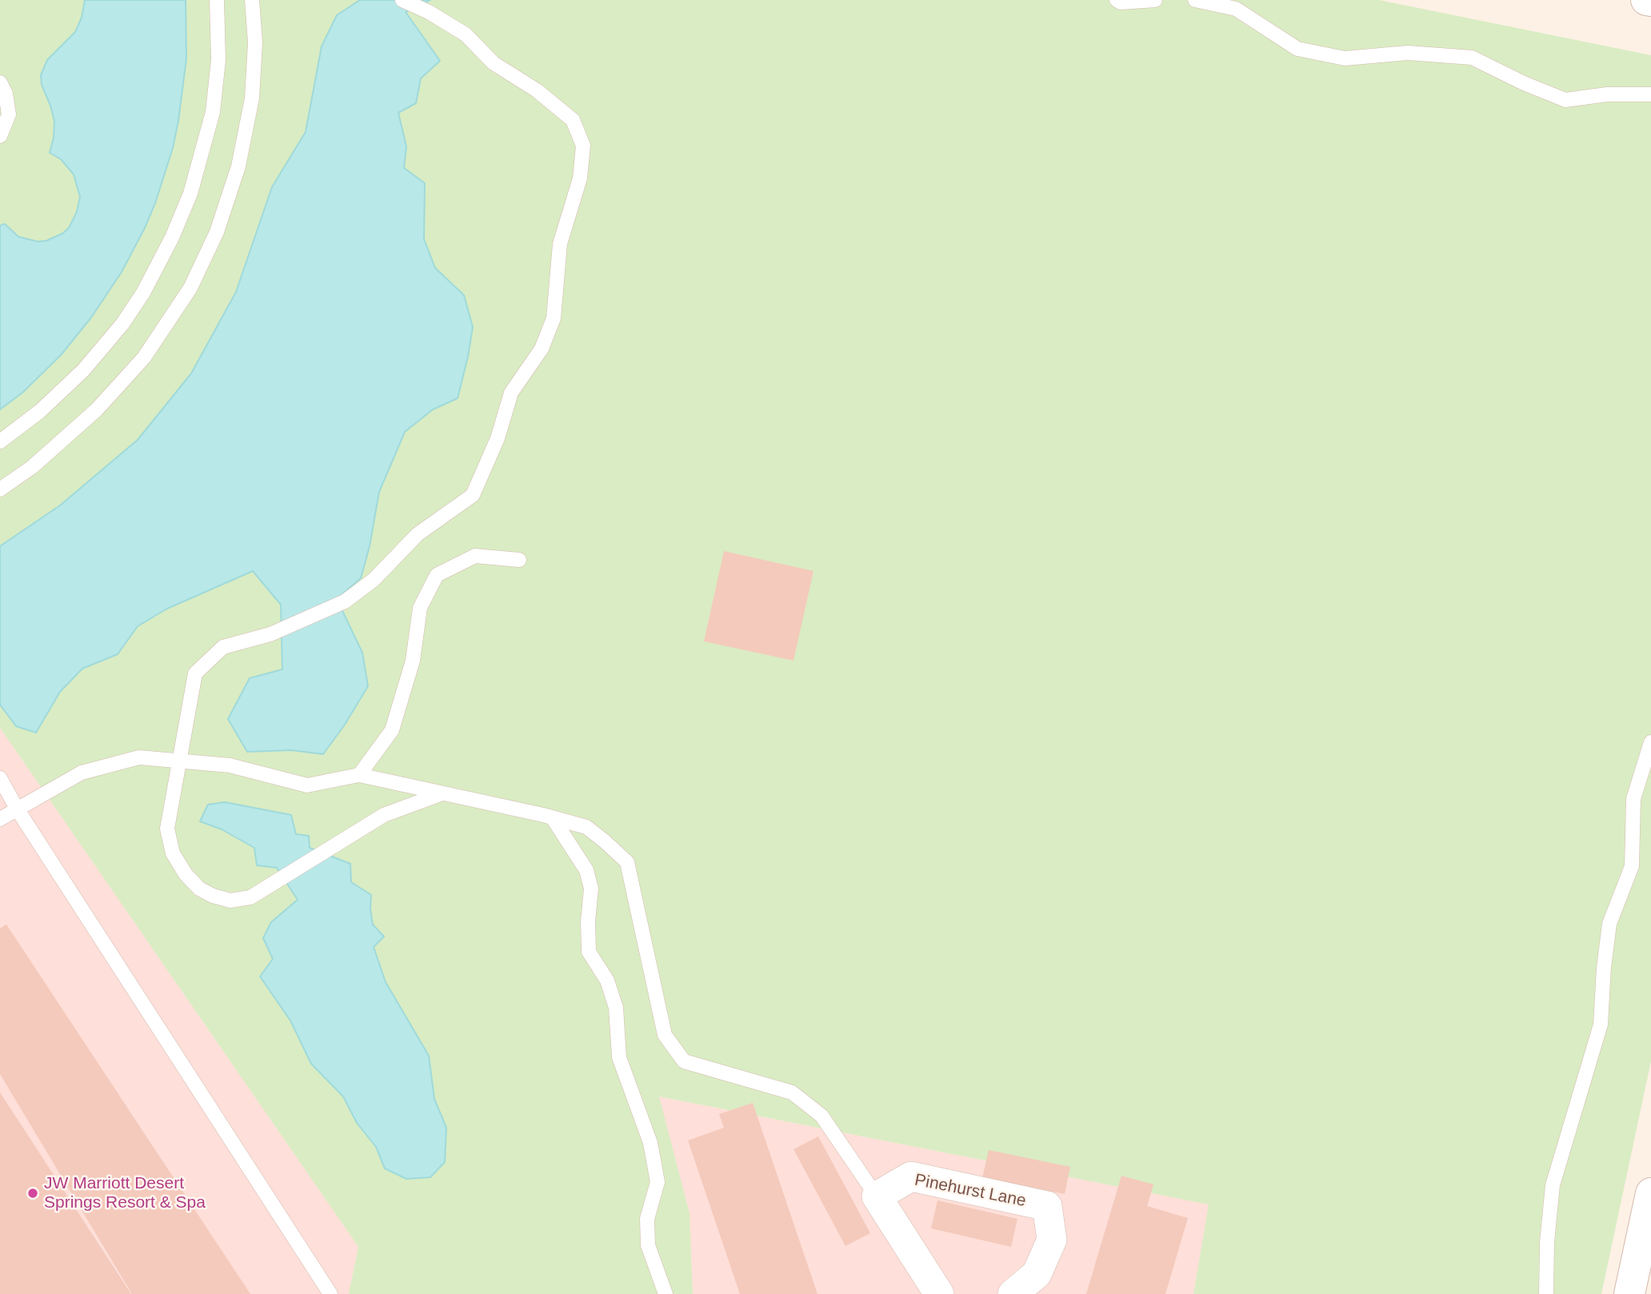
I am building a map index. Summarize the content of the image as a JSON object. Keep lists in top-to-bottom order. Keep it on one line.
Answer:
{"streets":{"street":["Pinehurst Lane"]},"places":["JW Marriott Desert Springs Resort & Spa"]}
